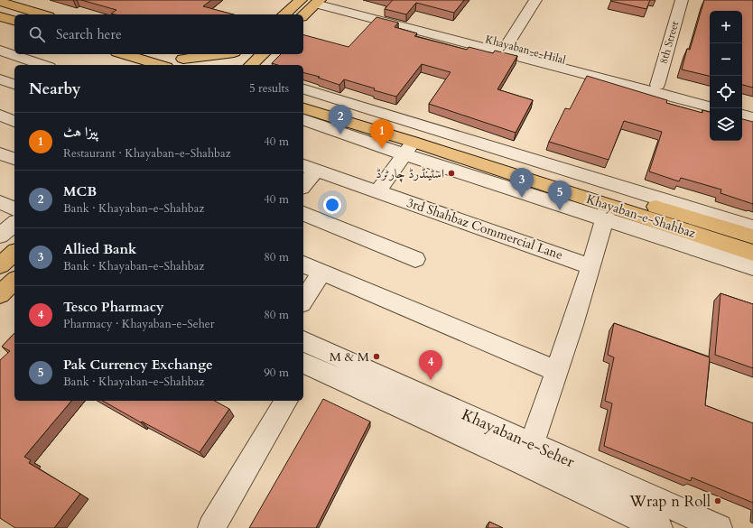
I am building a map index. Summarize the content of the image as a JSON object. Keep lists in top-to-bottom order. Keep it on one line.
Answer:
{"streets":{"main road":["Khayaban-e-Shahbaz"],"street":["8th Street","Khayaban-e-Hilal","3rd Shahbaz Commercial Lane","Khayaban-e-Seher"]},"crossings":[["8th Street","Khayaban-e-Hilal"]],"places":["اسٹینڈرڈ چارٹرڈ","M & M","Wrap n Roll"],"page":{"map_buttons":["+","−"],"search":"Search here","heading":["Nearby","5 results"],"pins":["2","1","3","5","4"],"list":[{"mark":"1","name":"پیزا ہٹ","note":"Restaurant · Khayaban-e-Shahbaz","value":"40 m"},{"mark":"2","name":"MCB","note":"Bank · Khayaban-e-Shahbaz","value":"40 m"},{"mark":"3","name":"Allied Bank","note":"Bank · Khayaban-e-Shahbaz","value":"80 m"},{"mark":"4","name":"Tesco Pharmacy","note":"Pharmacy · Khayaban-e-Seher","value":"80 m"},{"mark":"5","name":"Pak Currency Exchange","note":"Bank · Khayaban-e-Shahbaz","value":"90 m"}]}}
